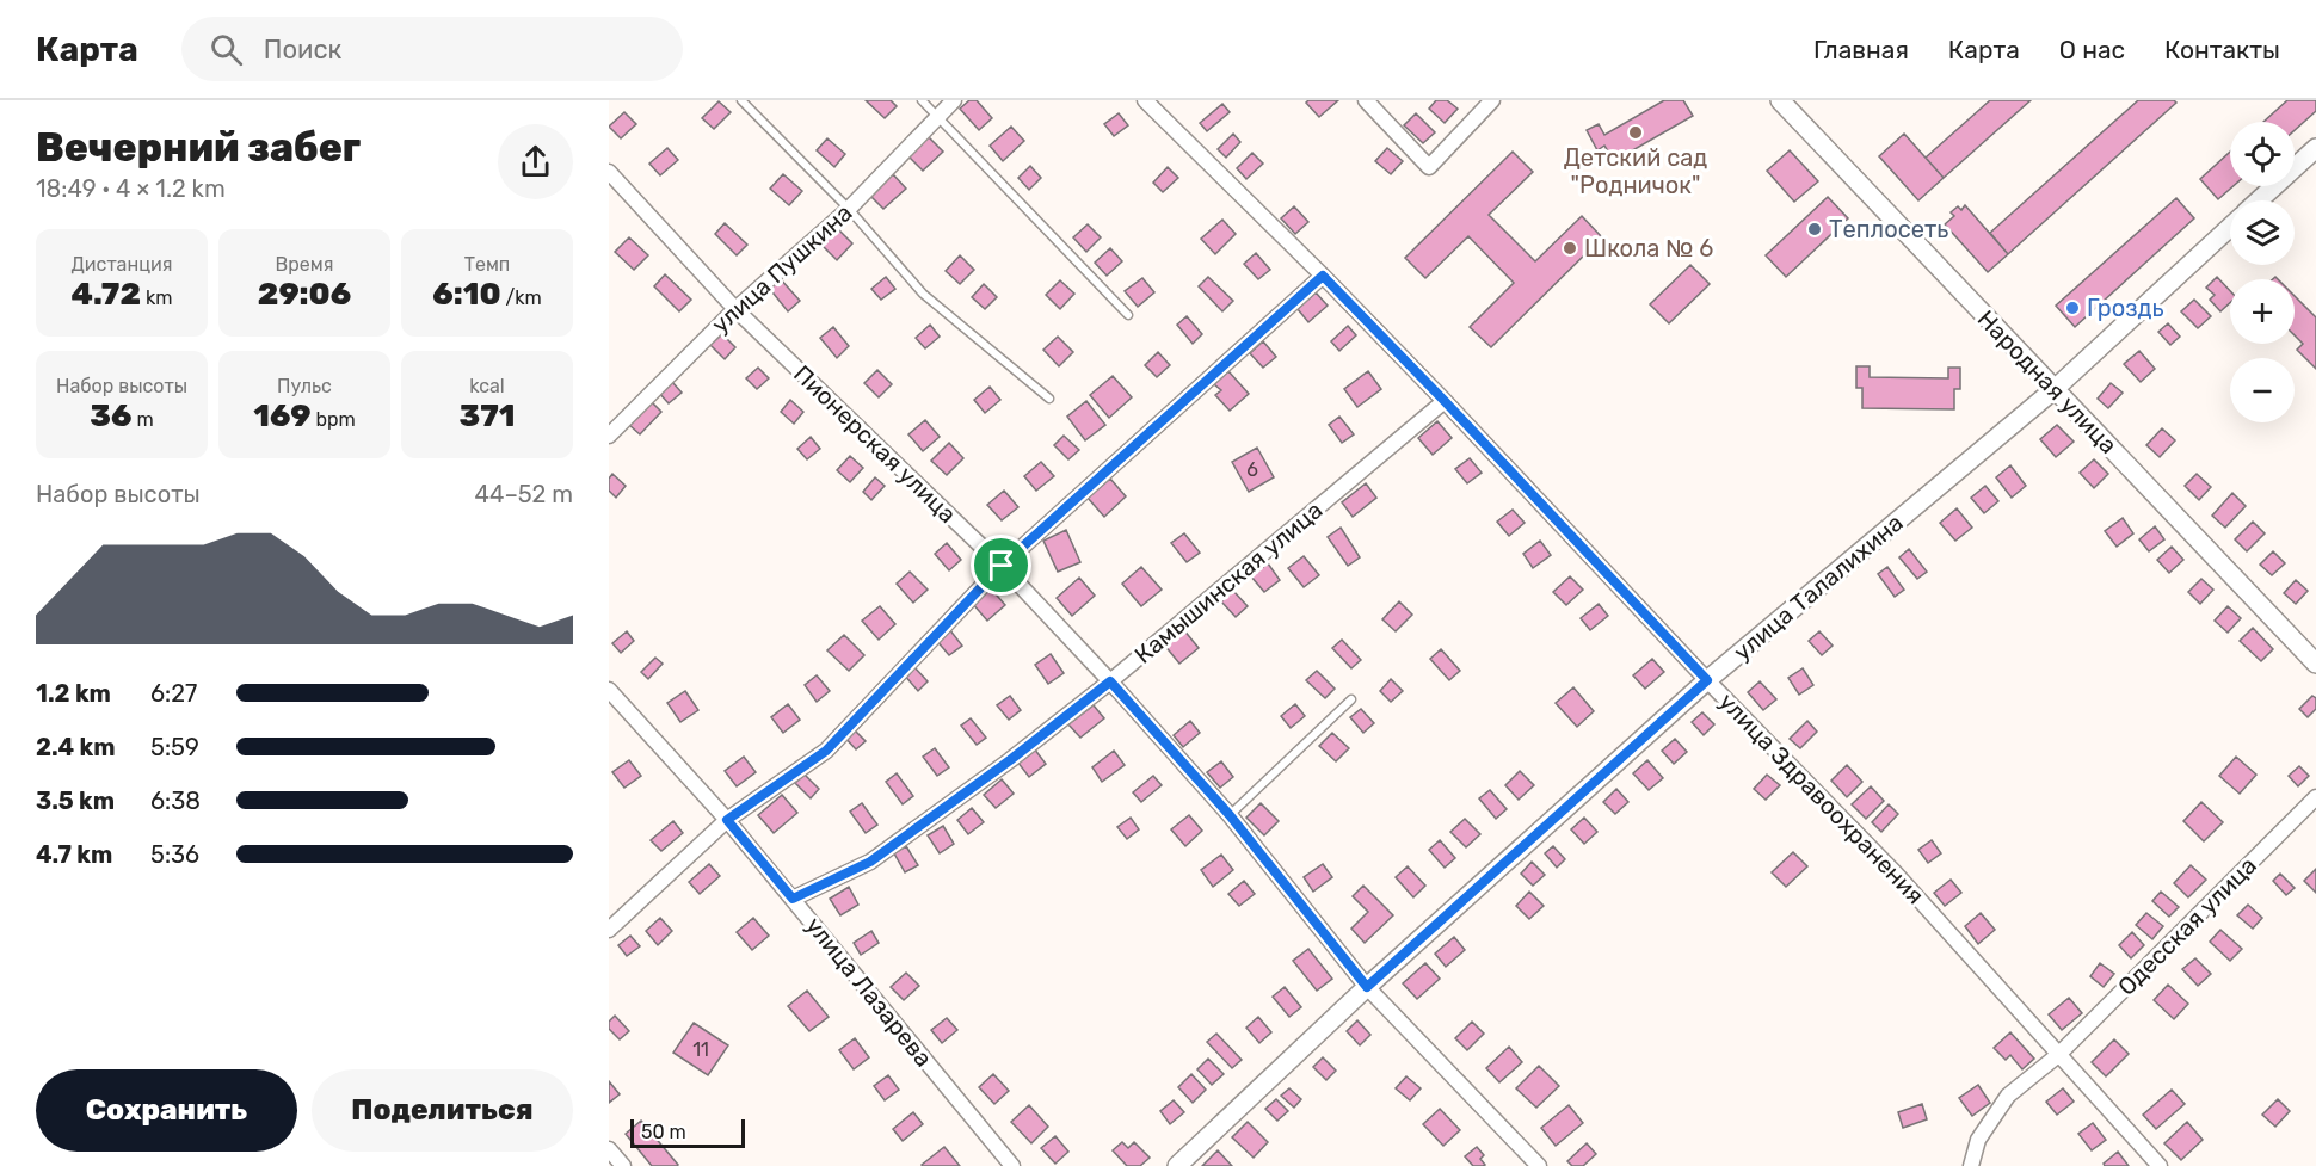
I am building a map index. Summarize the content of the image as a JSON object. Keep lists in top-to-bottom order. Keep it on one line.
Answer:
{"streets":{"street":["улица Пушкина","Народная улица","Пионерская улица","Камышинская улица","улица Талалихина","улица Здравоохранения","Одесская улица","улица Лазарева"]},"crossings":[["улица Пушкина","Пионерская улица"],["Народная улица","улица Талалихина"],["Пионерская улица","Камышинская улица"],["Пионерская улица","улица Талалихина"],["Камышинская улица","улица Здравоохранения"],["Камышинская улица","улица Лазарева"],["улица Талалихина","улица Здравоохранения"],["улица Здравоохранения","Одесская улица"]],"places":["Детский сад \"Родничок\"","Теплосеть","Школа № 6","Гроздь"],"house_numbers":["6","11"],"scale_bar":"50 m","page":{"header":"Карта","search":"Поиск","nav":["Главная","Карта","О нас","Контакты"],"heading":["Вечерний забег","18:49 · 4 × 1.2 km"],"map_buttons":["+","−"],"stats":[["Дистанция","4.72 km"],["Время","29:06"],["Темп","6:10 /km"],["Набор высоты","36 m"],["Пульс","169 bpm"],["kcal","371"]],"chart":["Набор высоты","44–52 m"],"list":[{"name":"1.2 km","note":"6:27"},{"name":"2.4 km","note":"5:59"},{"name":"3.5 km","note":"6:38"},{"name":"4.7 km","note":"5:36"}],"buttons":["Сохранить","Поделиться"],"scale":"50 m"}}
